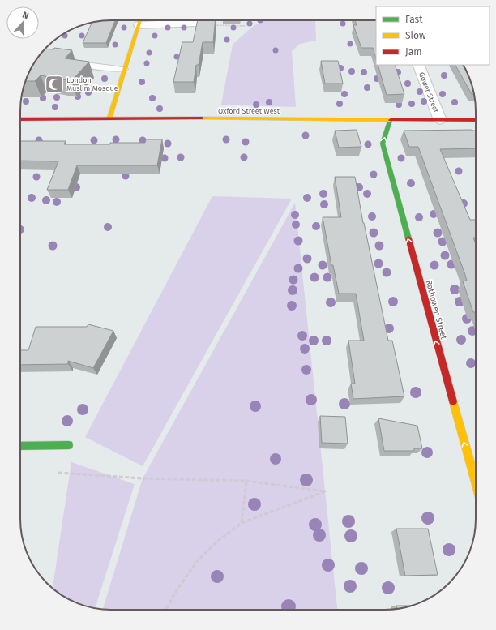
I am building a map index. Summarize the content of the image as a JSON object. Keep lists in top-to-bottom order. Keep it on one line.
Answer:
{"streets":{"street":["Gower Street","Oxford Street West","Rathowen Street"]},"crossings":[["Gower Street","Oxford Street West"],["Oxford Street West","Rathowen Street"]],"one_way":["Rathowen Street"],"places":{"mosque":["London Muslim Mosque"]},"legend":["Fast","Slow","Jam"],"north":"top"}
